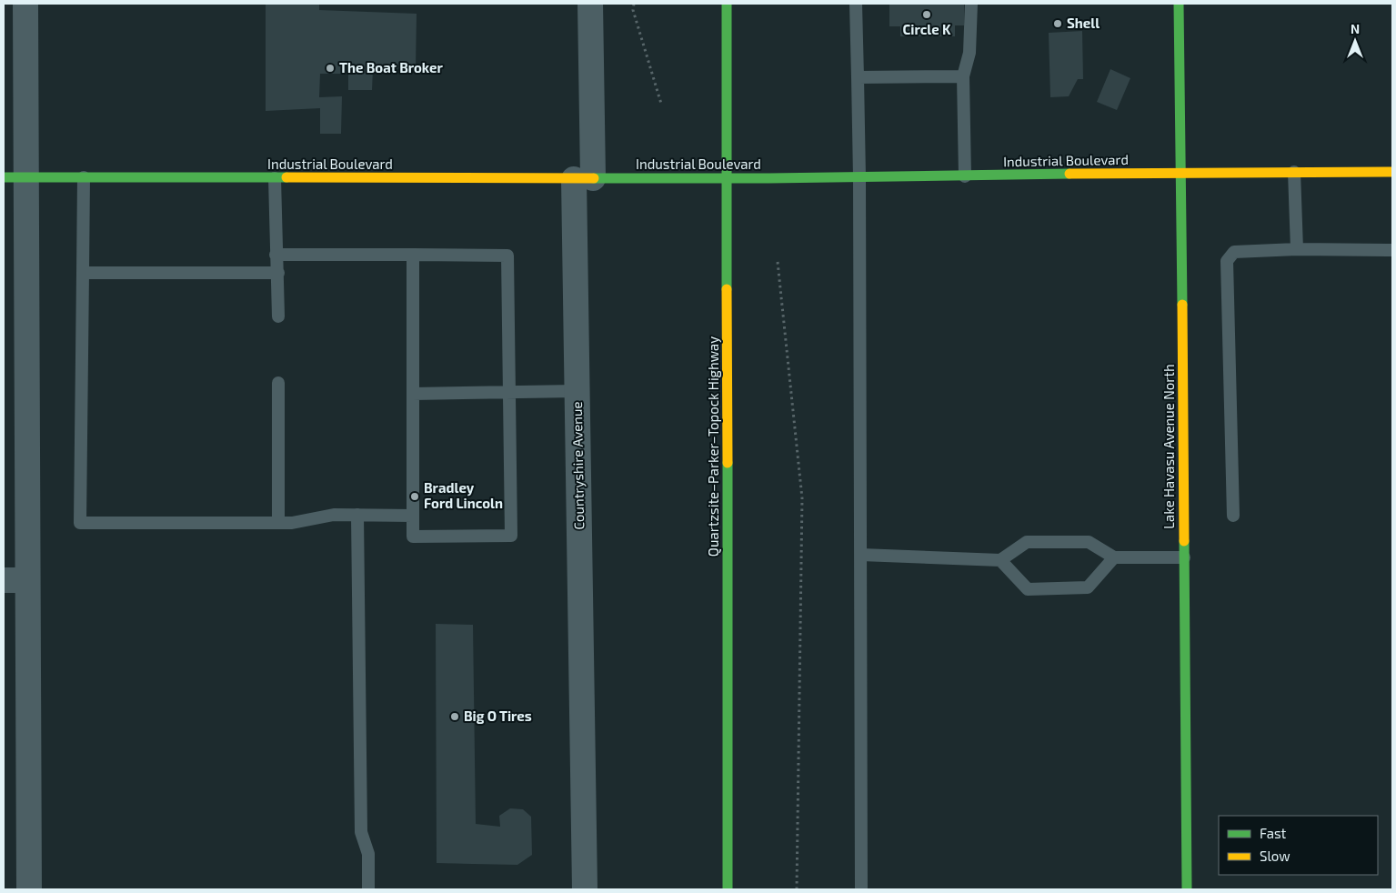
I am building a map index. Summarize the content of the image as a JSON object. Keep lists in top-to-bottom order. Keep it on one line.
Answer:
{"streets":{"main road":["Industrial Boulevard","Quartzsite–Parker–Topock Highway","Lake Havasu Avenue North"],"street":["Countryshire Avenue"]},"crossings":[["Industrial Boulevard","Quartzsite–Parker–Topock Highway"],["Industrial Boulevard","Lake Havasu Avenue North"],["Industrial Boulevard","Countryshire Avenue"]],"places":["Circle K","Shell","The Boat Broker","Bradley Ford Lincoln","Big O Tires"],"legend":["Fast","Slow"],"north":"top"}
